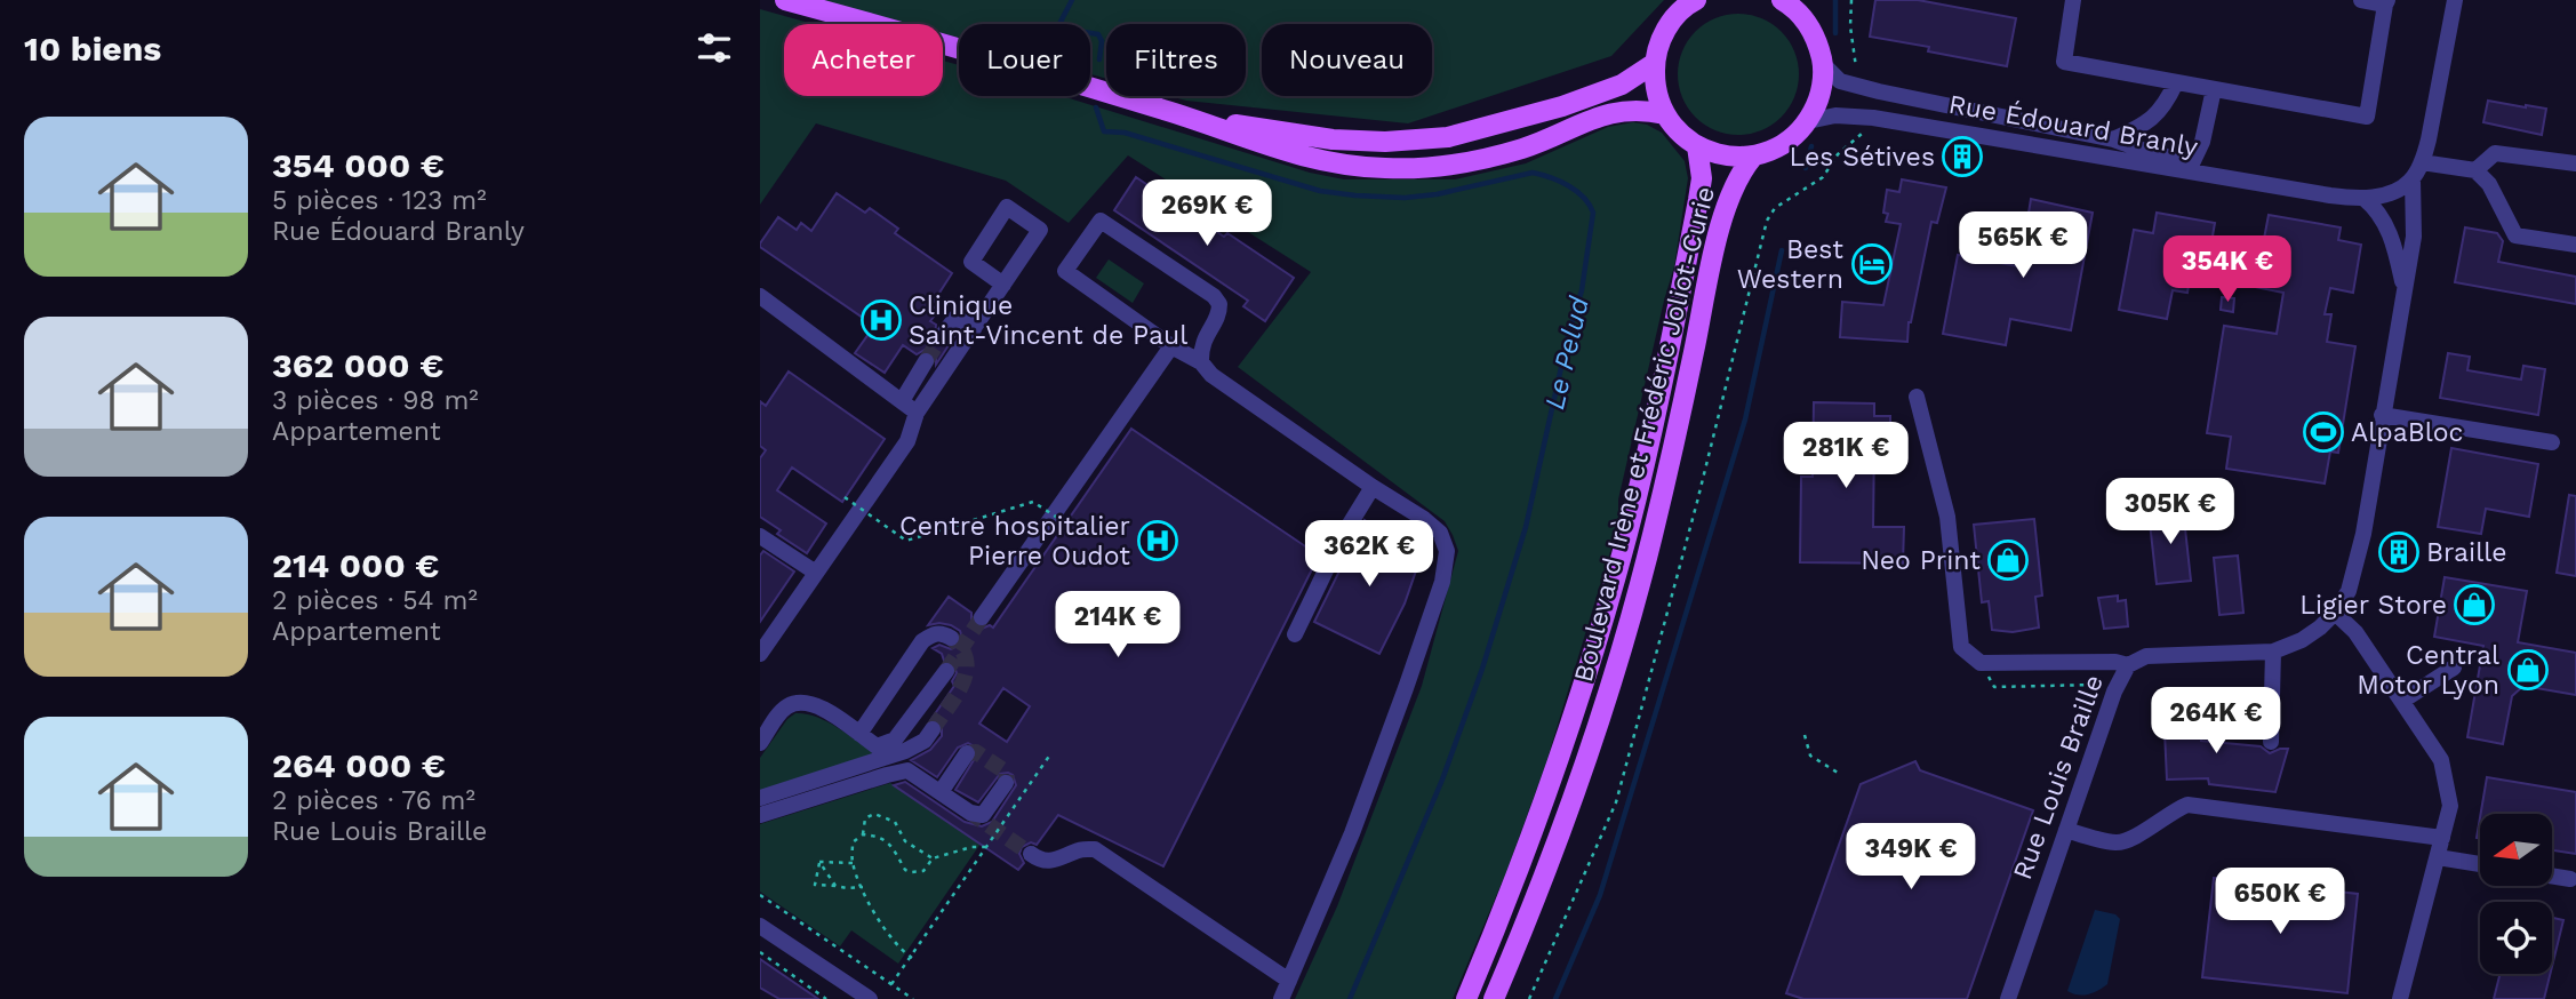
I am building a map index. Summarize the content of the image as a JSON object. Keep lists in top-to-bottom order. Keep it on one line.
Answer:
{"streets":{"main road":["Boulevard Irène et Frédéric Joliot-Curie"],"street":["Rue Édouard Branly","Rue Louis Braille"]},"crossings":[["Rue Édouard Branly","Rue Louis Braille"]],"water":["Le Pelud"],"places":{"building":["Les Sétives","Braille"],"hotel":["Best Western"],"hospital":["Clinique Saint-Vincent de Paul","Centre hospitalier Pierre Oudot"],"sports":["AlpaBloc"],"shop":["Neo Print","Ligier Store","Central Motor Lyon"]},"north":"left","page":{"heading":"10 biens","chip":["Acheter","Louer","Filtres","Nouveau"],"list":[{"name":"354 000 €","note":"5 pièces · 123 m² · Rue Édouard Branly"},{"name":"362 000 €","note":"3 pièces · 98 m² · Appartement"},{"name":"214 000 €","note":"2 pièces · 54 m² · Appartement"},{"name":"264 000 €","note":"2 pièces · 76 m² · Rue Louis Braille"}],"price":["269K €","565K €","354K €","281K €","305K €","362K €","214K €","264K €","349K €","650K €"]}}
